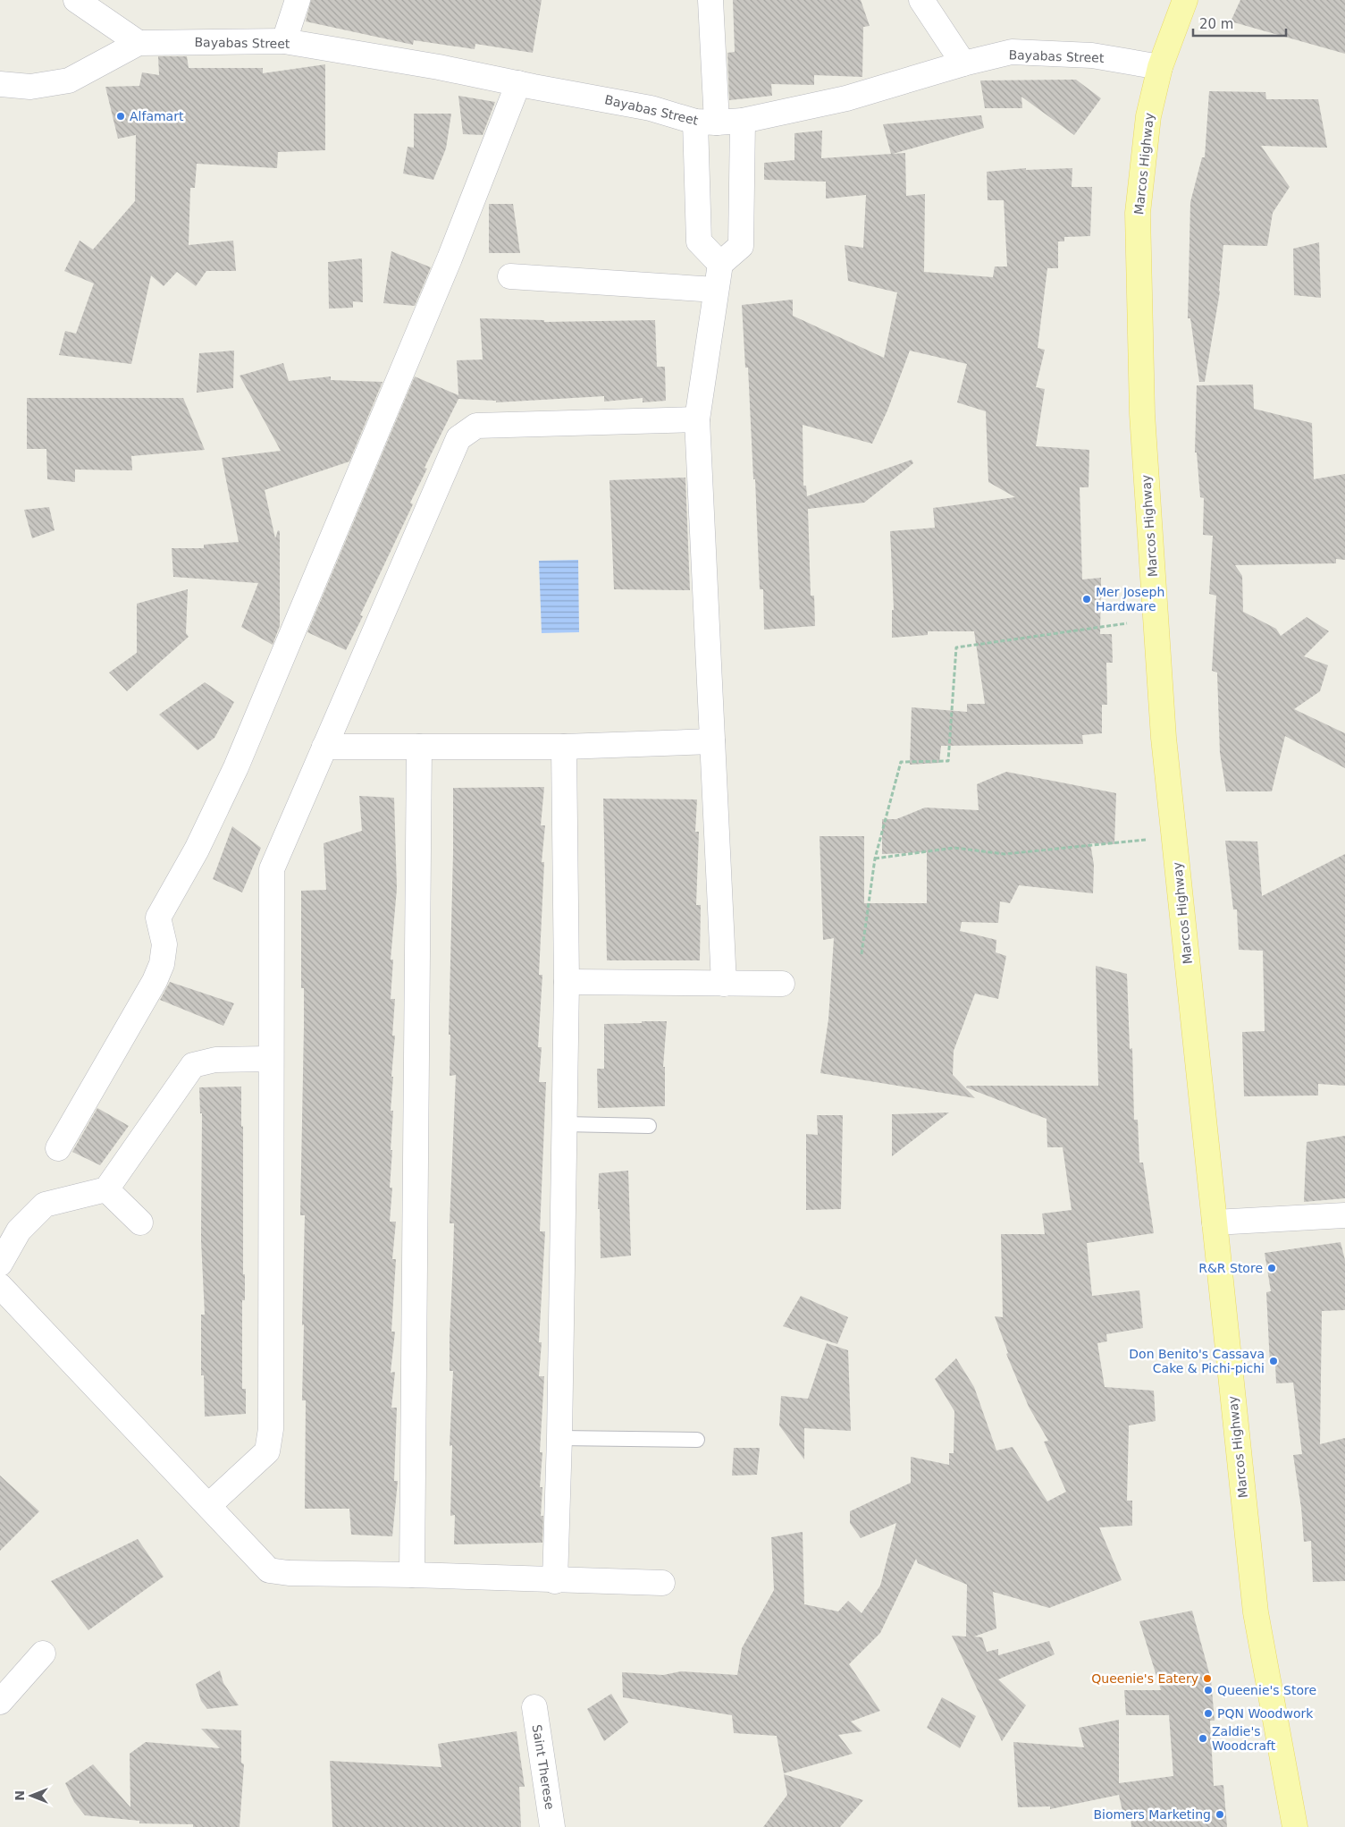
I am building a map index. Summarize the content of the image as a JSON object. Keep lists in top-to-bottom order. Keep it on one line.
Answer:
{"streets":{"main road":["Marcos Highway"],"street":["Bayabas Street","Saint Therese"]},"crossings":[["Bayabas Street","Marcos Highway"]],"places":["Alfamart","Mer Joseph Hardware","R&R Store","Don Benito's Cassava Cake & Pichi-pichi","Queenie's Eatery","Queenie's Store","PQN Woodwork","Zaldie's Woodcraft","Biomers Marketing"],"scale_bar":"20 m","north":"left"}
